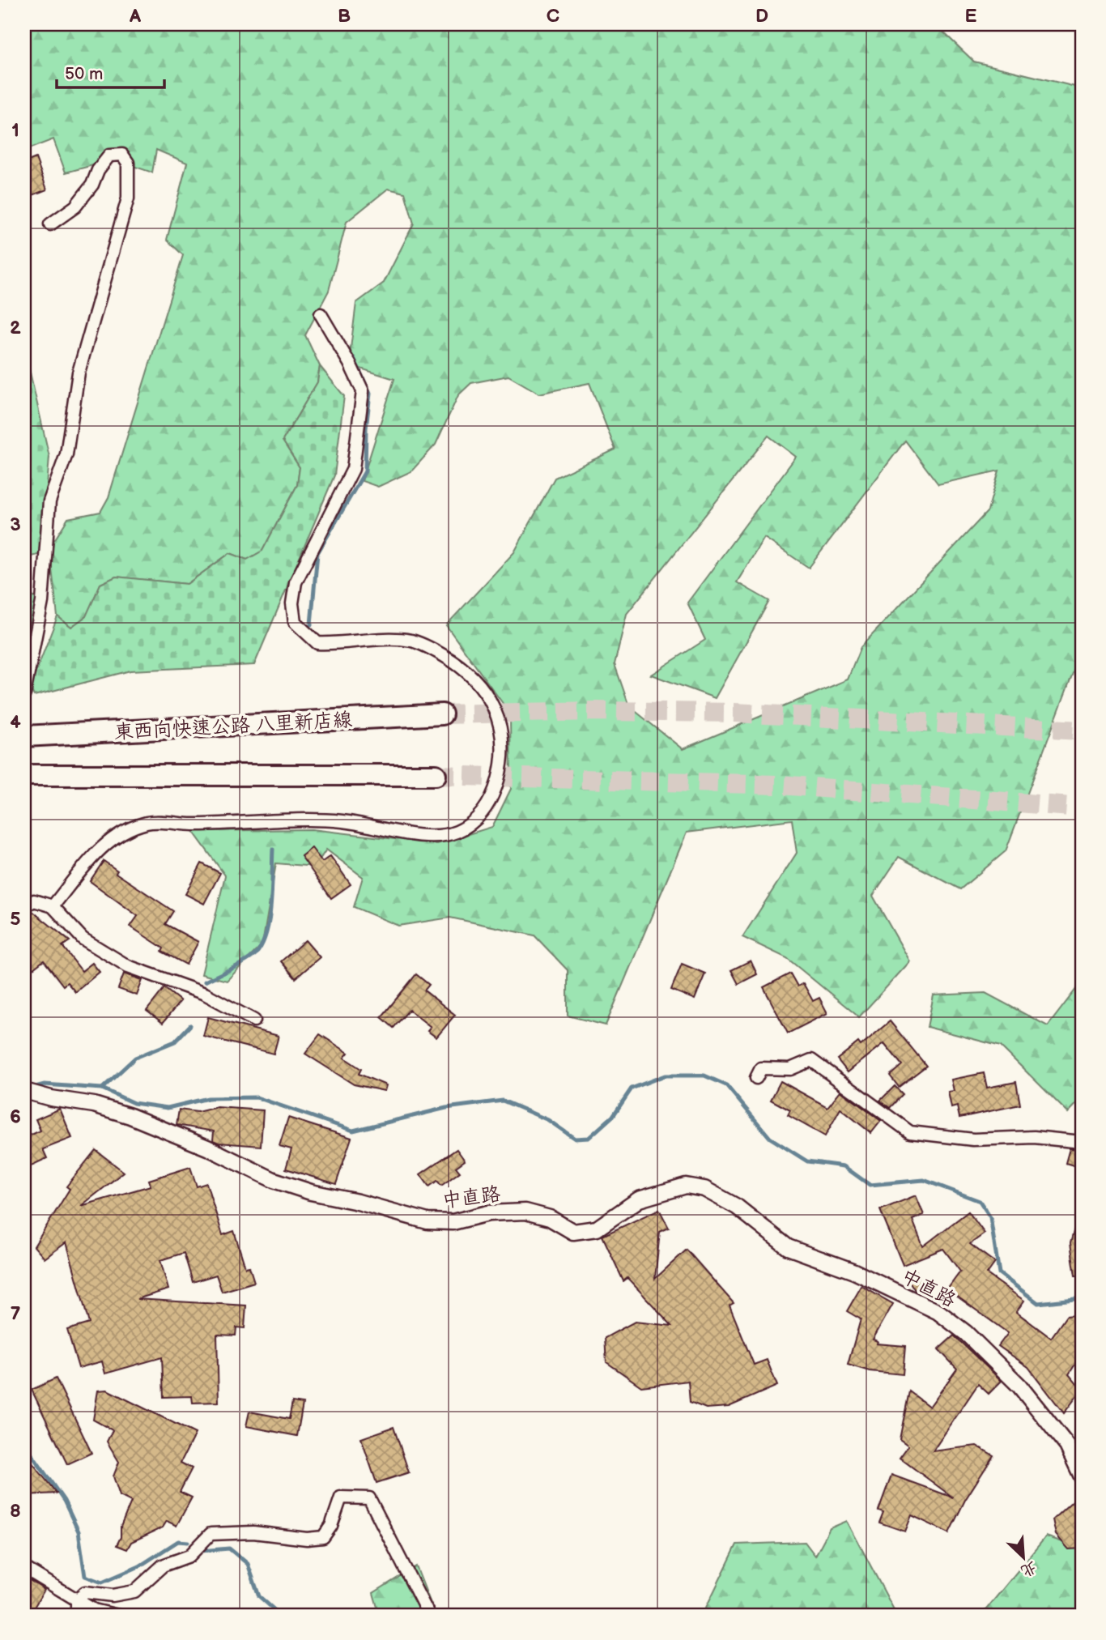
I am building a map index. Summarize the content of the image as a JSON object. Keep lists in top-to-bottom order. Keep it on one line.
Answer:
{"streets":{"highway":["東西向快速公路 八里新店線"],"street":["中直路"]},"scale_bar":"50 m","north":"bottom right","grid":{"columns":["A","B","C","D","E"],"rows":["1","2","3","4","5","6","7","8"]}}
